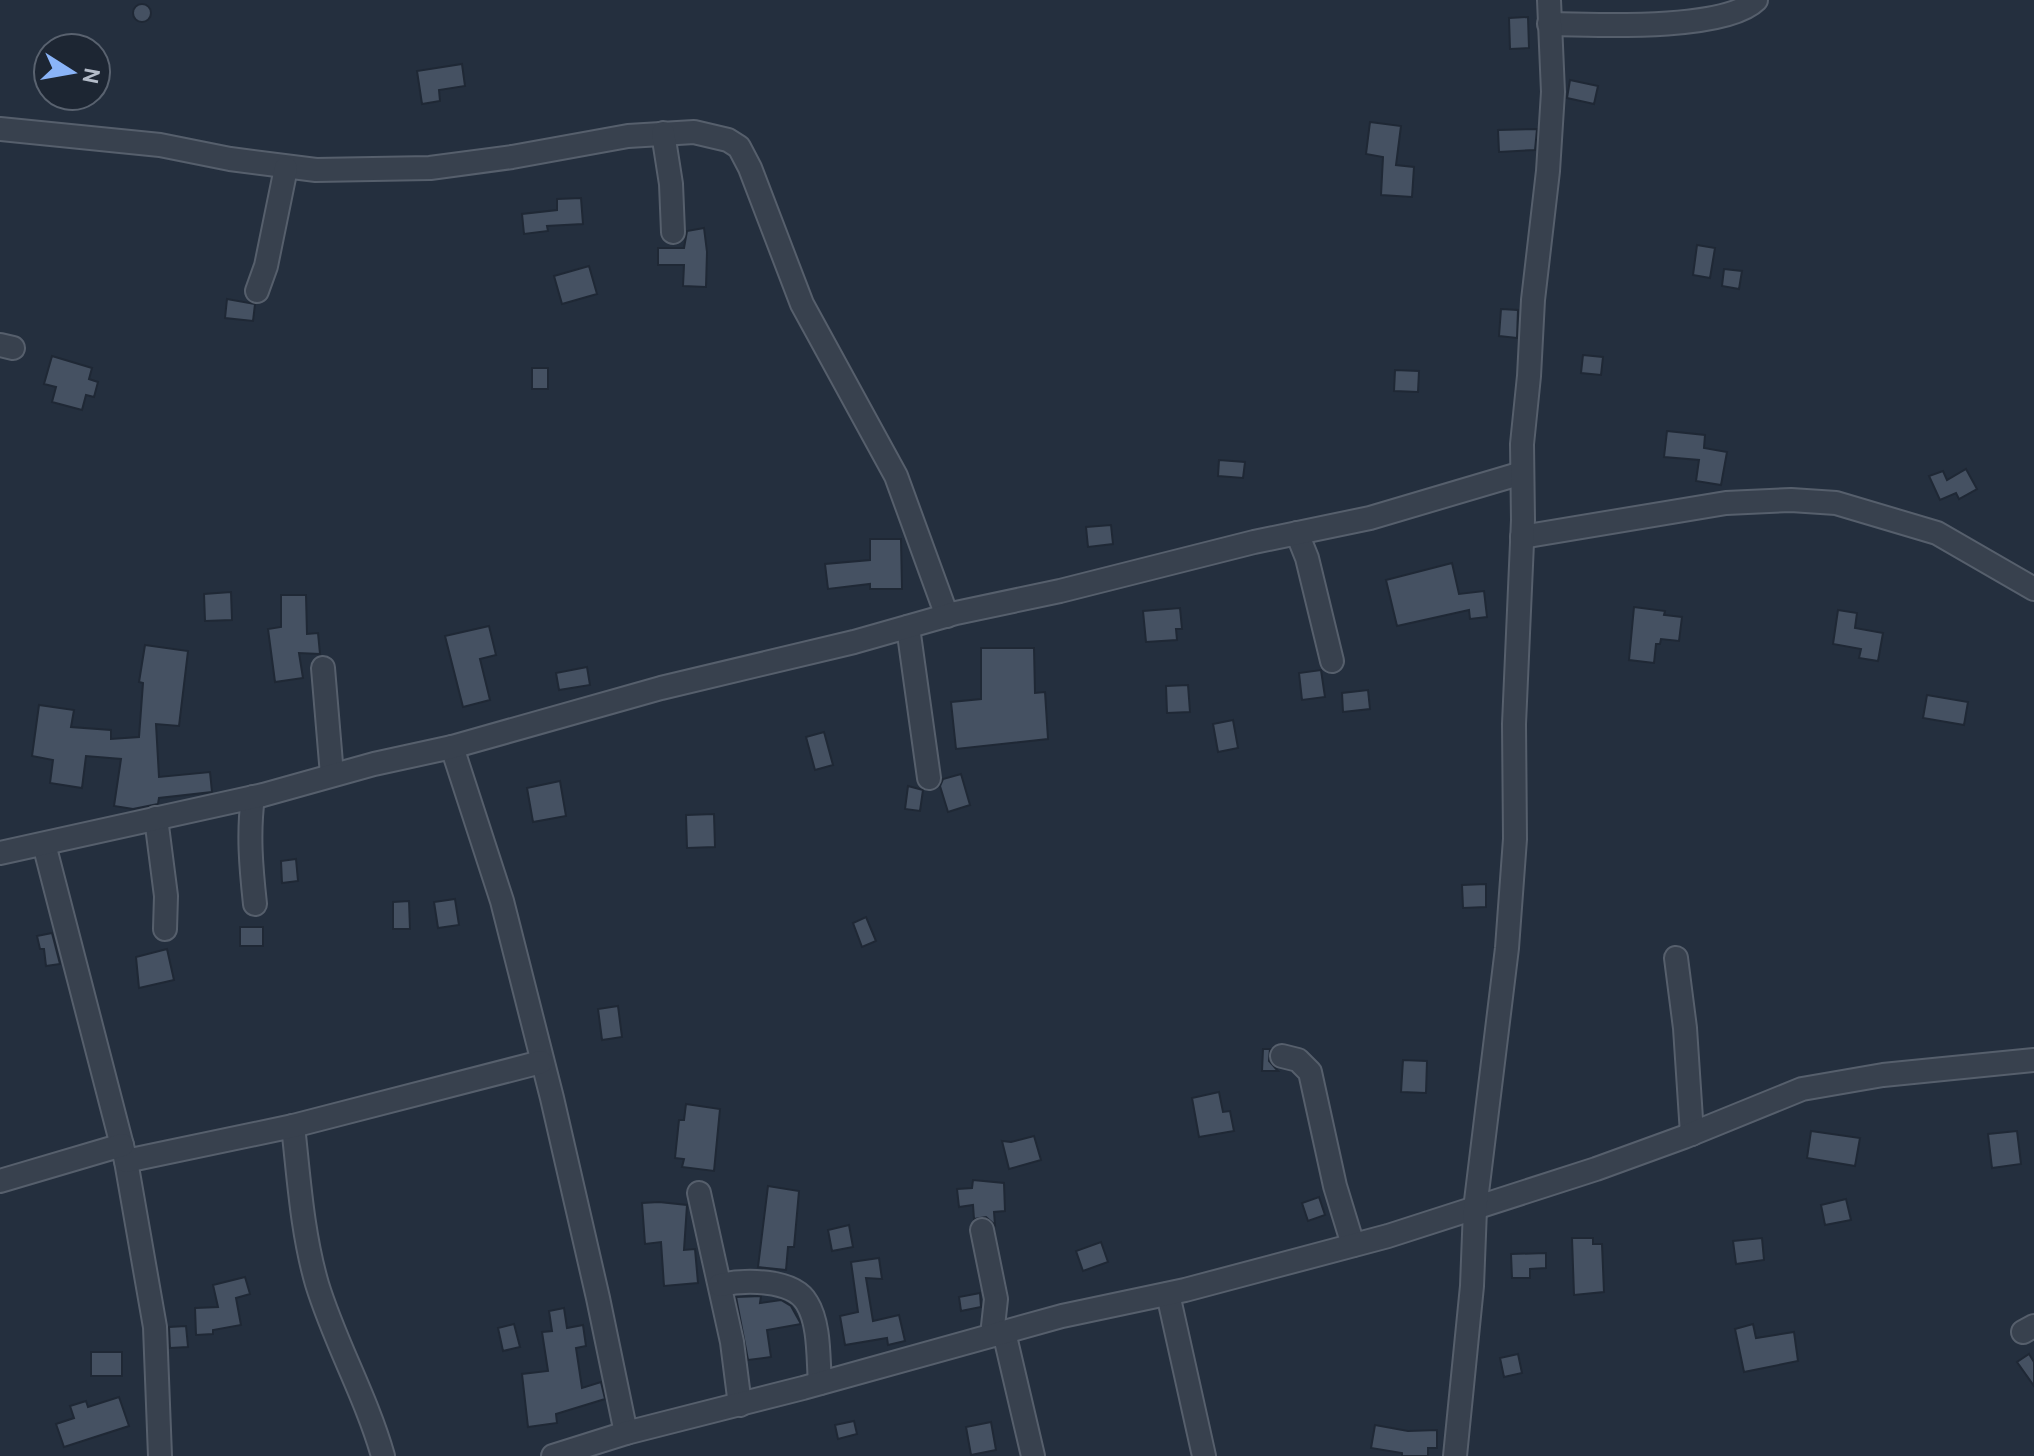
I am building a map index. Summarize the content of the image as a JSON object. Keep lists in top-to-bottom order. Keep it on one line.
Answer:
{"north":"right"}
